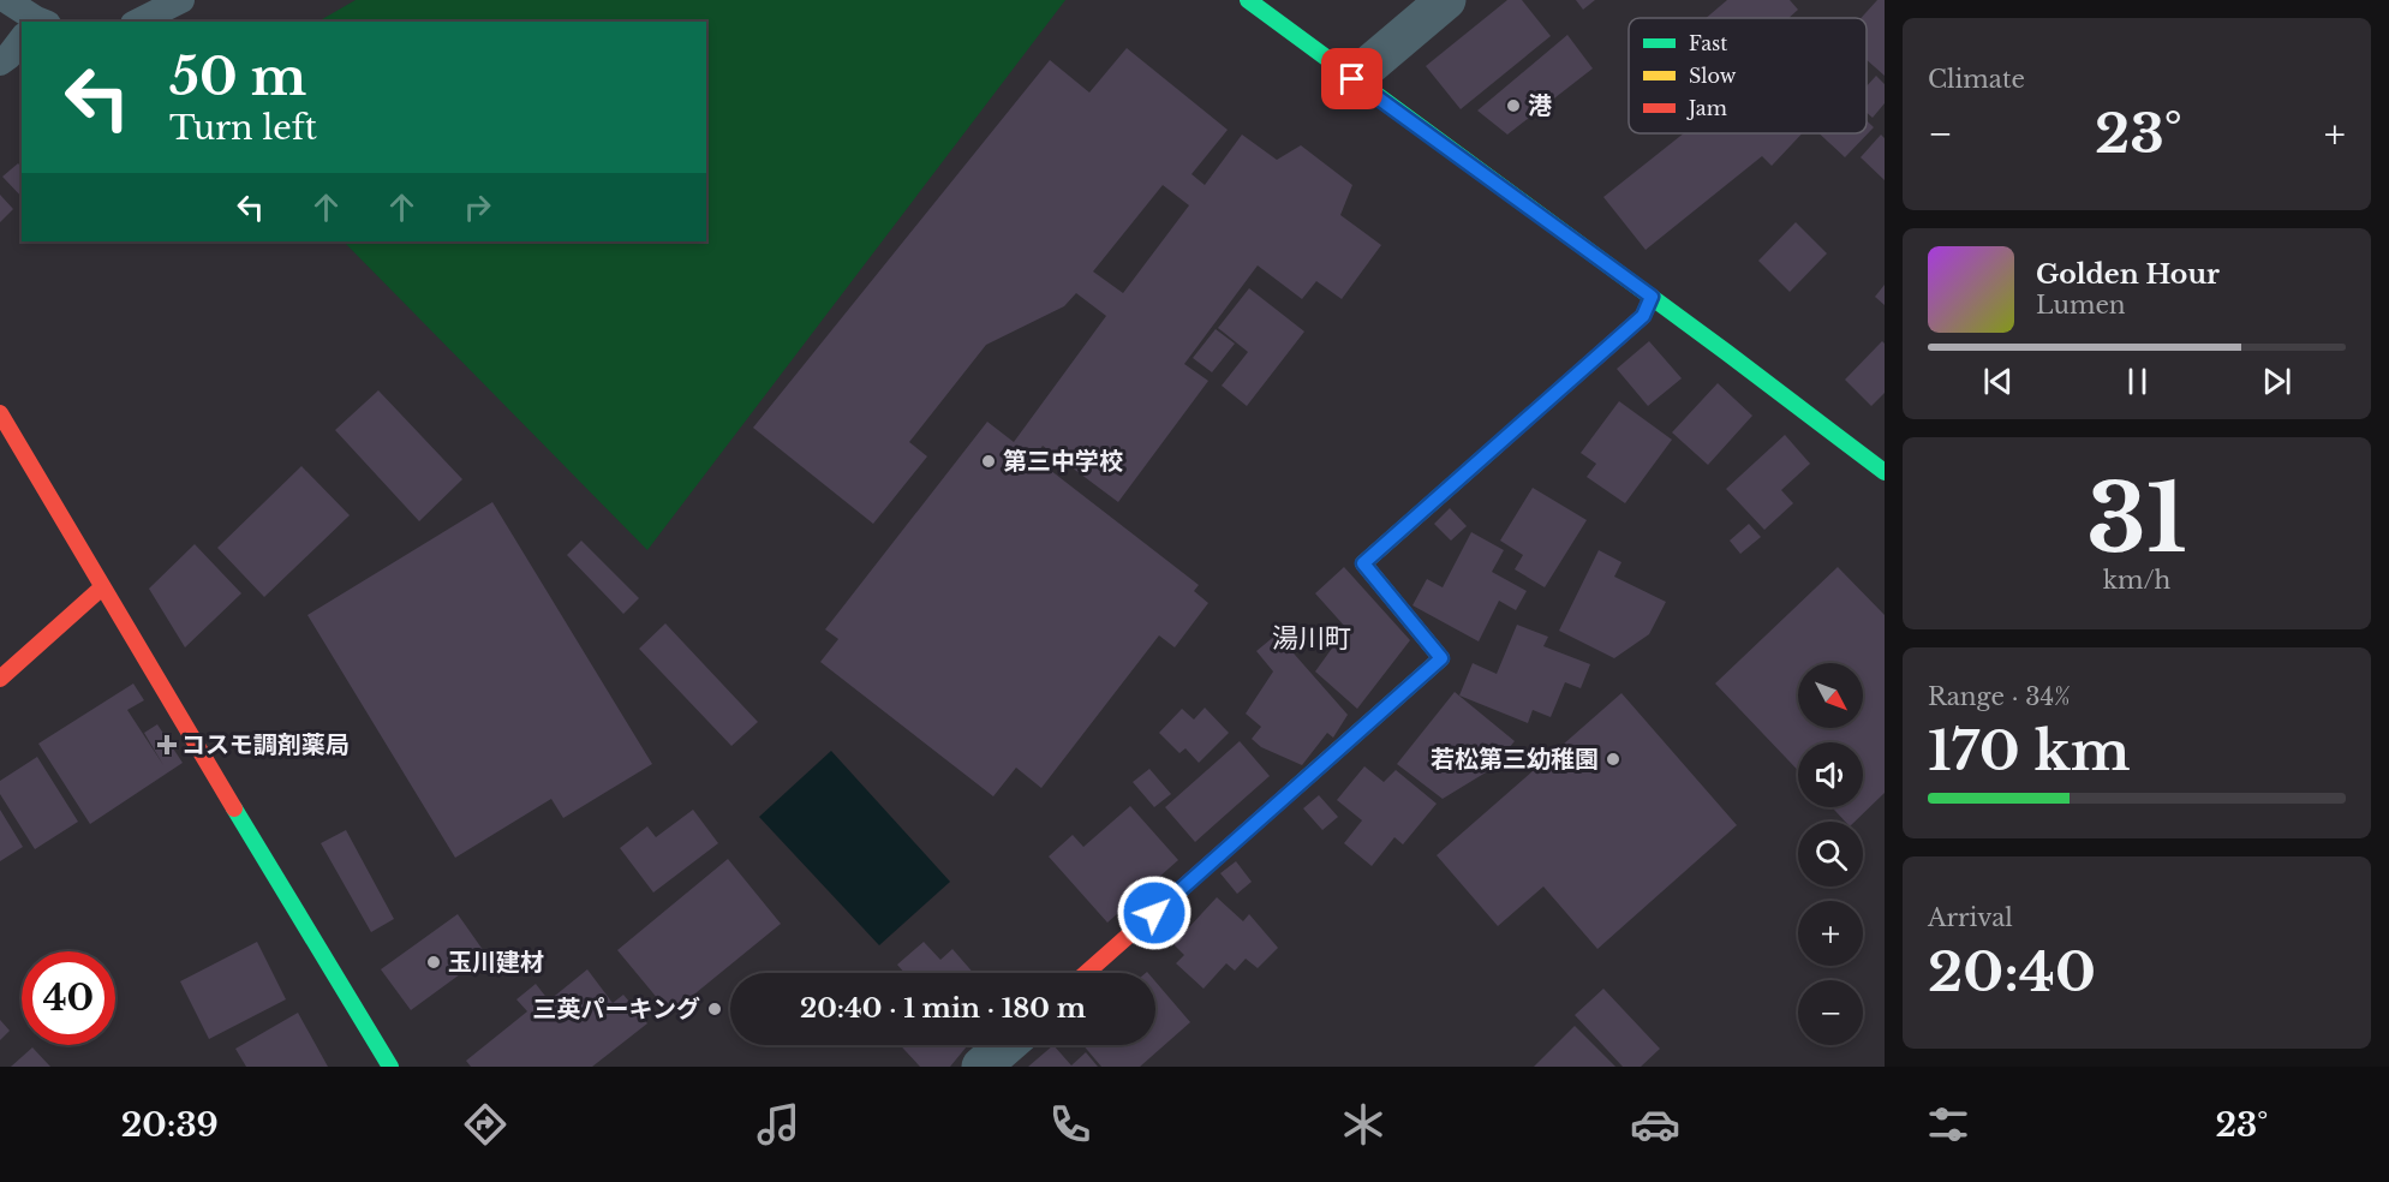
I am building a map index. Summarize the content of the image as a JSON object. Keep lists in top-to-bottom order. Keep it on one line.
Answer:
{"districts":["湯川町"],"places":{"other":["港","第三中学校","若松第三幼稚園","玉川建材","三英パーキング"],"health":["コスモ調剤薬局"]},"legend":["Fast","Slow","Jam"],"north":"bottom right","page":{"tile":["Climate",["31","km/h"],["Range · 34%","170 km"],["Arrival","20:40"]],"turn":["50 m","Turn left"],"heat":["−","23°","+"],"song":["Golden Hour","Lumen"],"map_buttons":["+","−"],"limit":"40","trip":"20:40 · 1 min · 180 m","tabs":["20:39","23°"]}}
